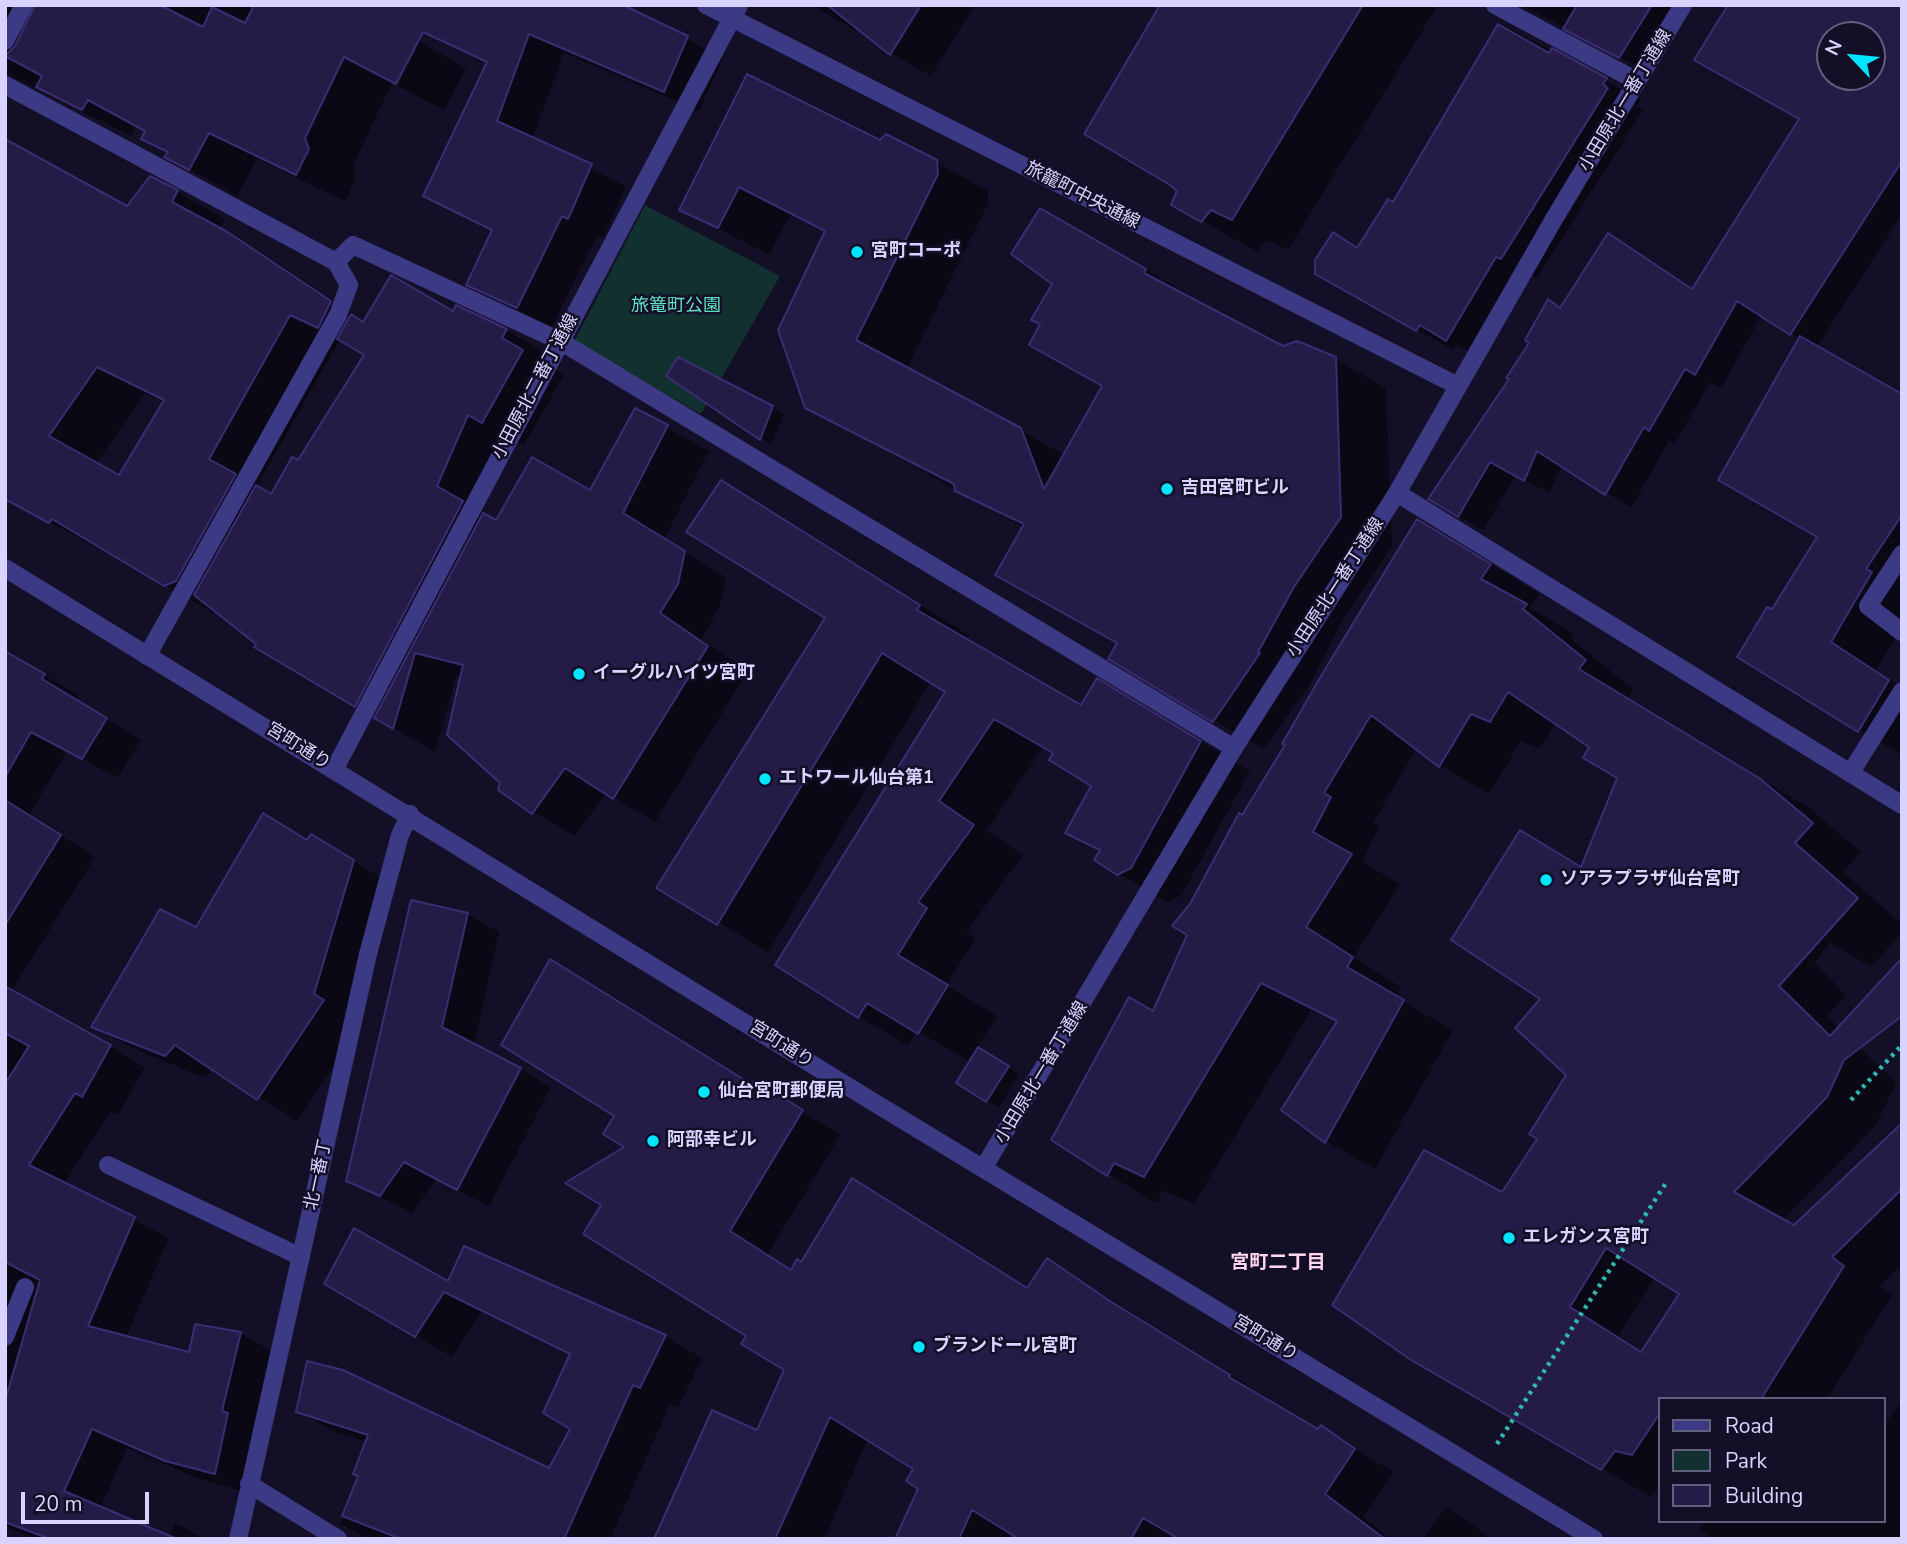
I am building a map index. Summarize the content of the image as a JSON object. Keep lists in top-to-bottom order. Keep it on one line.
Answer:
{"streets":{"street":["小田原北一番丁通線","旅籠町中央通線","小田原北二番丁通線","宮町通り","北一番丁"]},"crossings":[["小田原北一番丁通線","旅籠町中央通線"],["小田原北一番丁通線","宮町通り"],["旅籠町中央通線","小田原北二番丁通線"],["小田原北二番丁通線","宮町通り"],["宮町通り","北一番丁"]],"districts":["宮町二丁目"],"parks":["旅篭町公園"],"places":["宮町コーポ","吉田宮町ビル","イーグルハイツ宮町","エトワール仙台第1","ソアラプラザ仙台宮町","仙台宮町郵便局","阿部幸ビル","エレガンス宮町","ブランドール宮町"],"legend":["Road","Park","Building"],"scale_bar":"20 m","north":"top left"}
